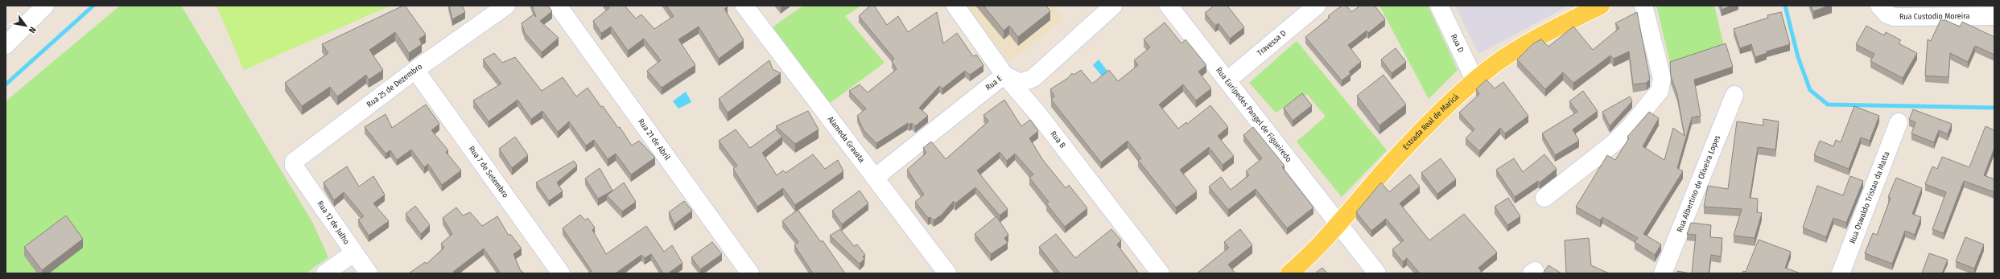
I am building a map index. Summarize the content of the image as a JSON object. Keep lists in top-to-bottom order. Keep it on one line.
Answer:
{"streets":{"main road":["Estrada Real de Maricá"],"street":["Rua Custodio Moreira","Travessa D","Rua D","Rua E","Rua 25 de Dezembro","Rua Euripedes Pangel de Figueiredo","Rua 21 de Abril","Alameda Gravata","Rua B","Rua 7 de Setembro","Rua Albertino de Oliveira Lopes","Rua Oswaldo Tristao da Matta","Rua 12 de Julho"]},"crossings":[["Travessa D","Rua Euripedes Pangel de Figueiredo"],["Rua D","Estrada Real de Maricá"],["Rua E","Alameda Gravata"],["Rua E","Rua B"],["Rua 25 de Dezembro","Rua 7 de Setembro"],["Rua 25 de Dezembro","Rua 12 de Julho"],["Rua Euripedes Pangel de Figueiredo","Estrada Real de Maricá"]],"north":"bottom right"}
